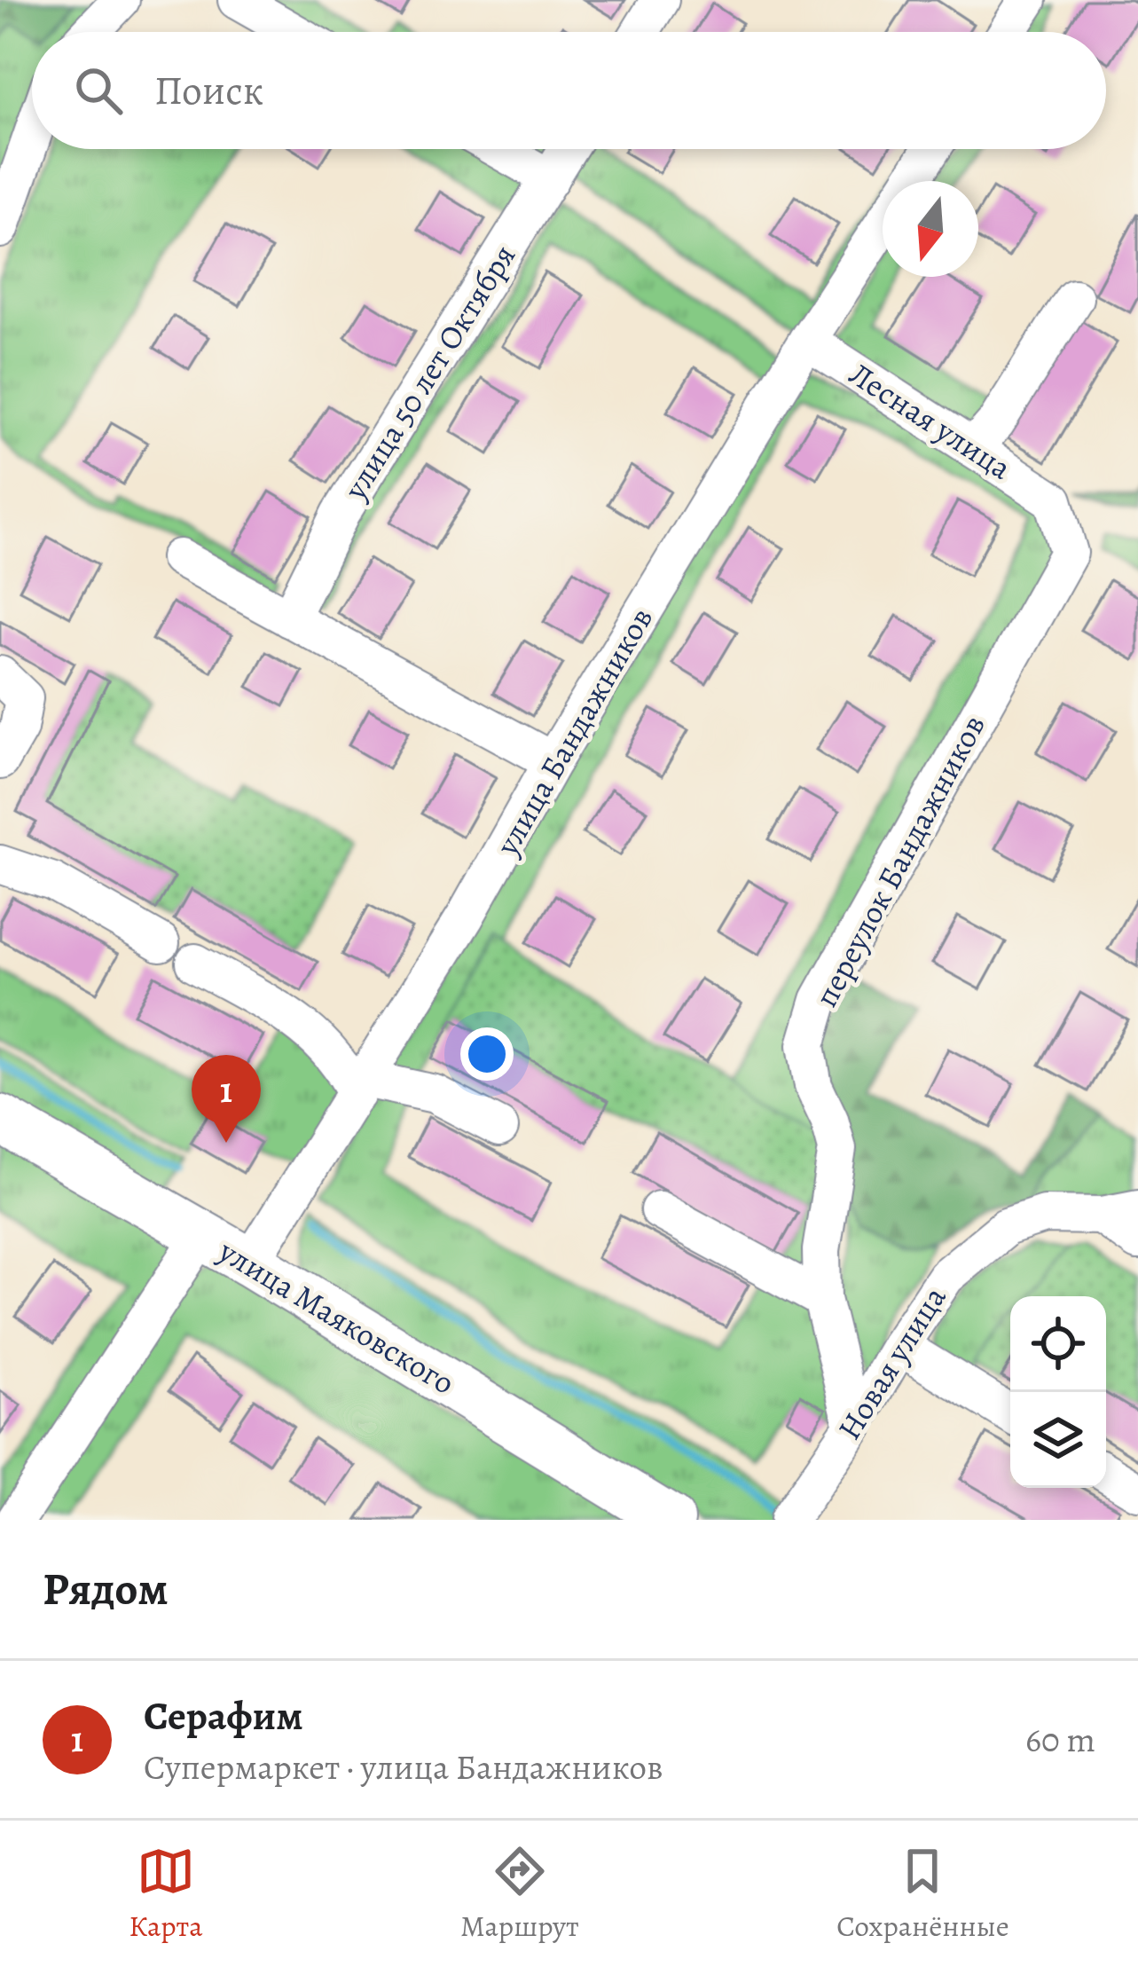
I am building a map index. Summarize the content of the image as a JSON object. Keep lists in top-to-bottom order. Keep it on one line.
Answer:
{"streets":{"main road":["улица Маяковского"],"street":["улица 50 лет Октября","Лесная улица","улица Бандажников","переулок Бандажников","Новая улица"]},"crossings":[["Лесная улица","улица Бандажников"],["Лесная улица","переулок Бандажников"],["улица Бандажников","улица Маяковского"],["переулок Бандажников","Новая улица"]],"north":"bottom","page":{"search":"Поиск","pins":"1","heading":"Рядом","list":[{"mark":"1","name":"Серафим","note":"Супермаркет · улица Бандажников","value":"60 m"}],"nav":["Карта","Маршрут","Сохранённые"]}}
